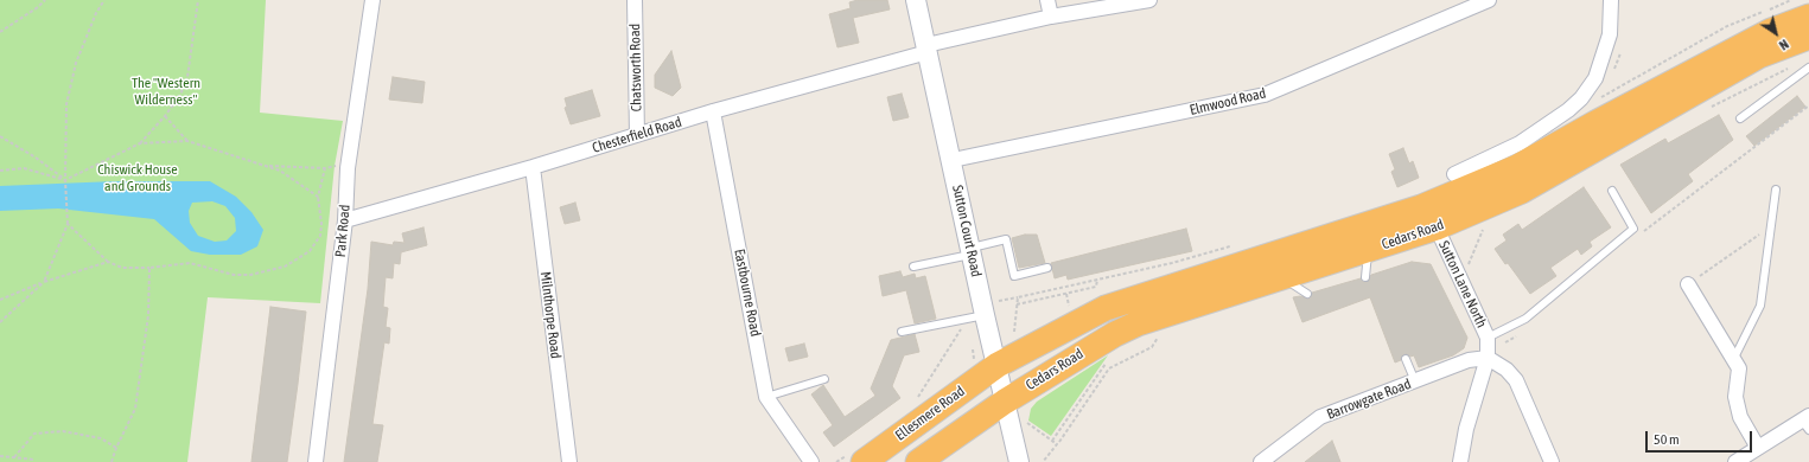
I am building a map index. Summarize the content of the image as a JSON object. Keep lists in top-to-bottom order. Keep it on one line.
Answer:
{"streets":{"highway":["Cedars Road","Ellesmere Road"],"street":["Chatsworth Road","Elmwood Road","Chesterfield Road","Park Road","Sutton Court Road","Sutton Lane North","Eastbourne Road","Milnthorpe Road","Barrowgate Road"]},"crossings":[["Chatsworth Road","Chesterfield Road"],["Elmwood Road","Sutton Court Road"],["Chesterfield Road","Park Road"],["Chesterfield Road","Sutton Court Road"],["Chesterfield Road","Eastbourne Road"],["Chesterfield Road","Milnthorpe Road"],["Sutton Court Road","Cedars Road"],["Sutton Court Road","Ellesmere Road"],["Cedars Road","Sutton Lane North"],["Cedars Road","Ellesmere Road"],["Sutton Lane North","Barrowgate Road"]],"parks":["The \"Western Wilderness\"","Chiswick House and Grounds"],"scale_bar":"50 m","north":"bottom right"}
